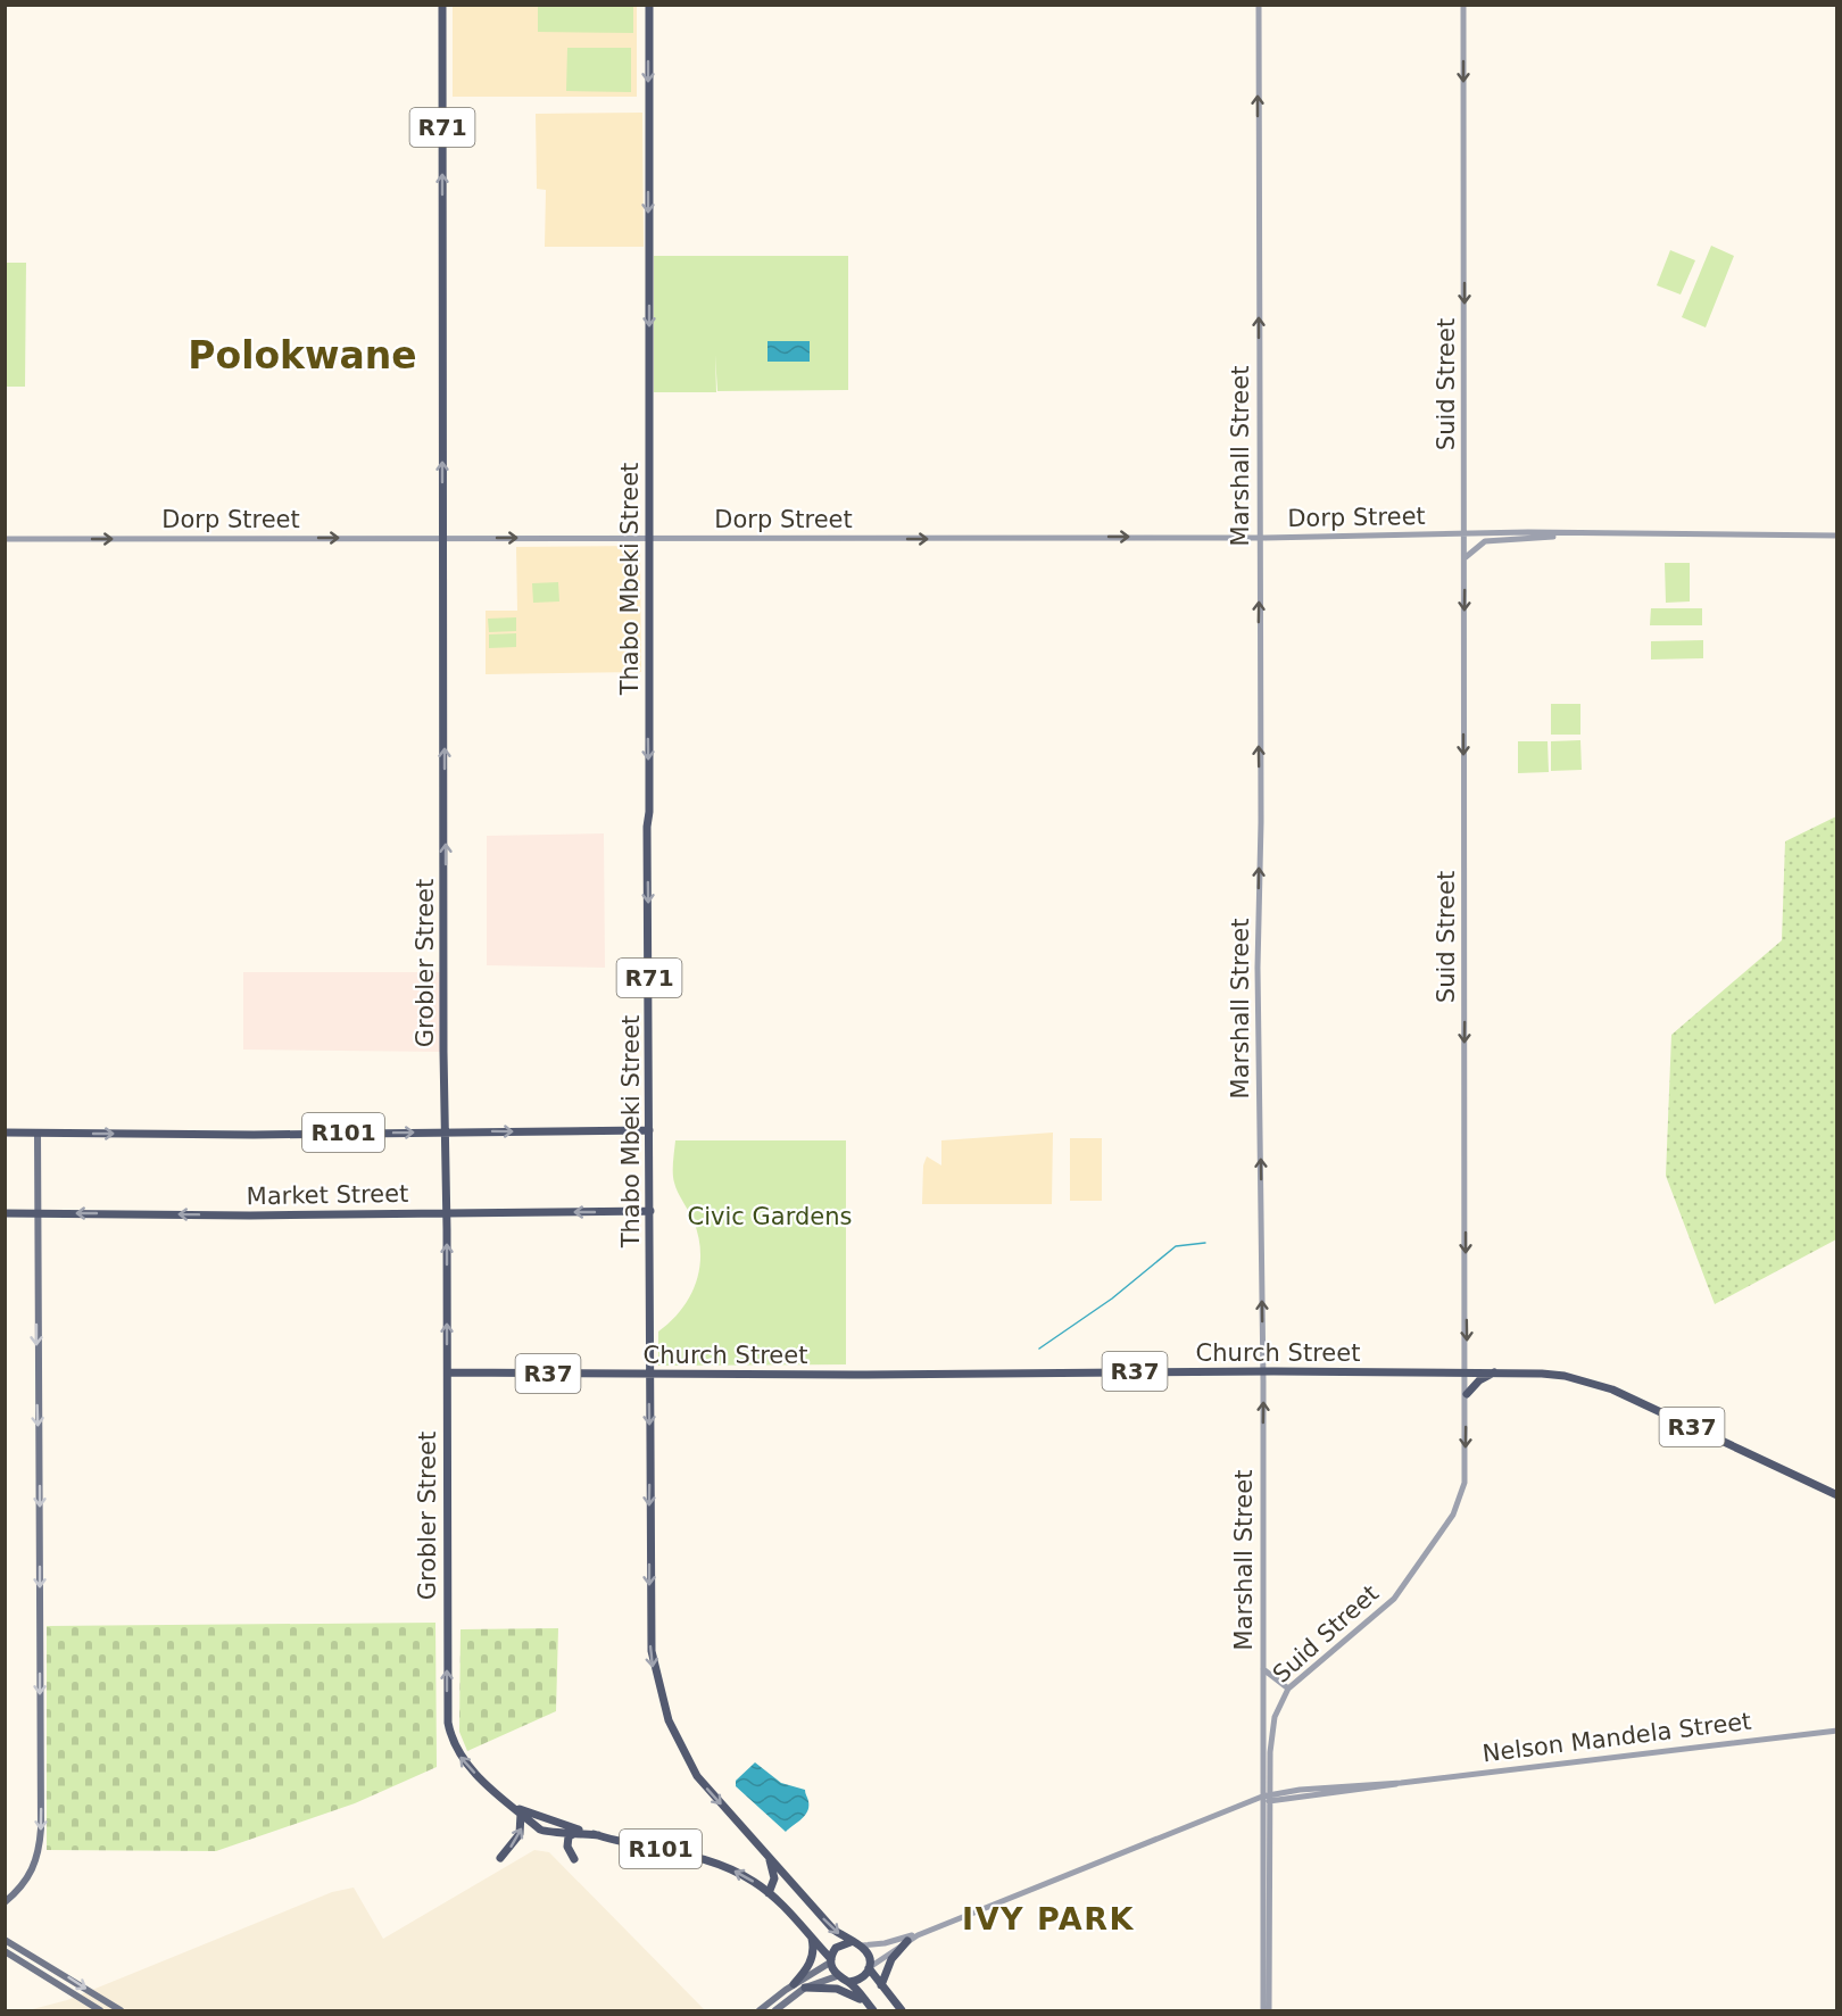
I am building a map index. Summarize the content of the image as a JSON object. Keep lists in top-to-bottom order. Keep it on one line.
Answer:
{"streets":{"main road":["R71","Thabo Mbeki Street","Grobler Street","R101","Market Street","Church Street","R37"],"street":["Suid Street","Marshall Street","Dorp Street","Nelson Mandela Street"]},"crossings":[["Suid Street","Dorp Street"],["Suid Street","Church Street"],["Suid Street","Nelson Mandela Street"],["Marshall Street","Dorp Street"],["Marshall Street","Church Street"],["Marshall Street","Nelson Mandela Street"],["Dorp Street","Thabo Mbeki Street"],["Dorp Street","Grobler Street"],["Thabo Mbeki Street","Grobler Street"],["Thabo Mbeki Street","R101"],["Thabo Mbeki Street","Market Street"],["Thabo Mbeki Street","Church Street"],["Thabo Mbeki Street","Nelson Mandela Street"],["Grobler Street","R101"],["Grobler Street","Market Street"],["Grobler Street","Church Street"],["Grobler Street","Nelson Mandela Street"],["R101","Nelson Mandela Street"]],"one_way":["Suid Street","Marshall Street","Dorp Street","Thabo Mbeki Street","Grobler Street","Market Street"],"districts":["Polokwane","IVY PARK"],"parks":["Civic Gardens"]}
